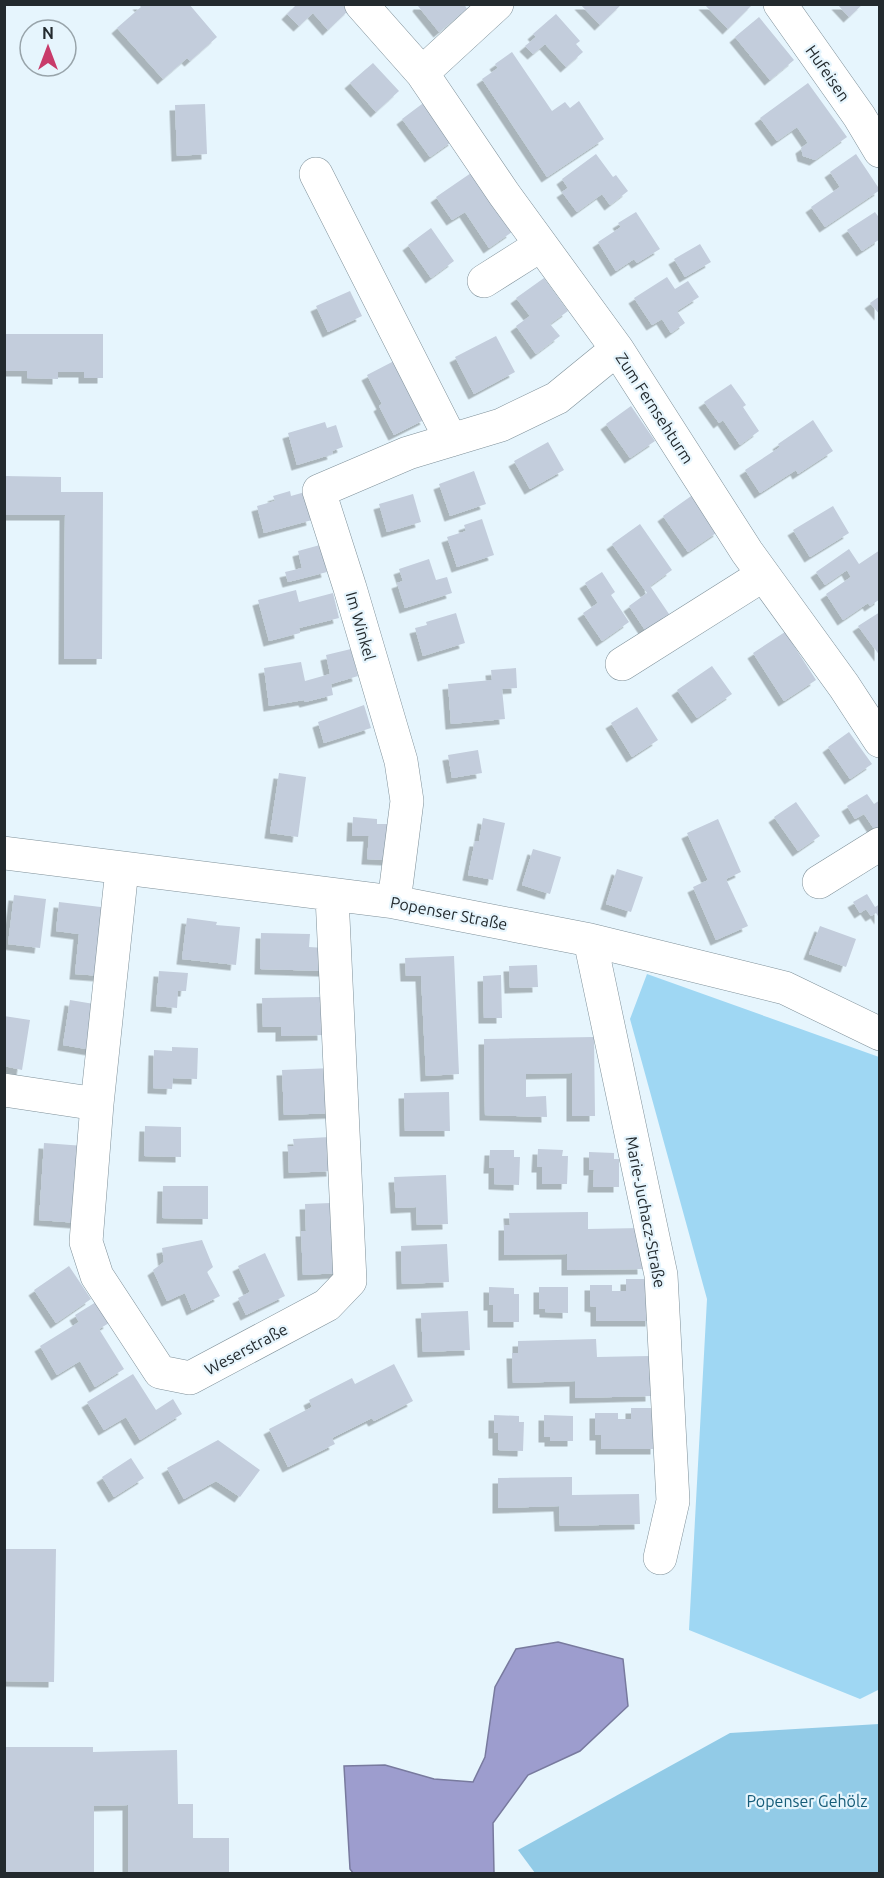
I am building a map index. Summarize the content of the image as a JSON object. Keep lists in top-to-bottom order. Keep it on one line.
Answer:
{"streets":{"street":["Hufeisen","Zum Fernsehturm","Im Winkel","Popenser Straße","Marie-Juchacz-Straße","Weserstraße"]},"crossings":[["Zum Fernsehturm","Im Winkel"],["Im Winkel","Popenser Straße"],["Popenser Straße","Marie-Juchacz-Straße"],["Popenser Straße","Weserstraße"]],"parks":["Popenser Gehölz"],"north":"top"}
